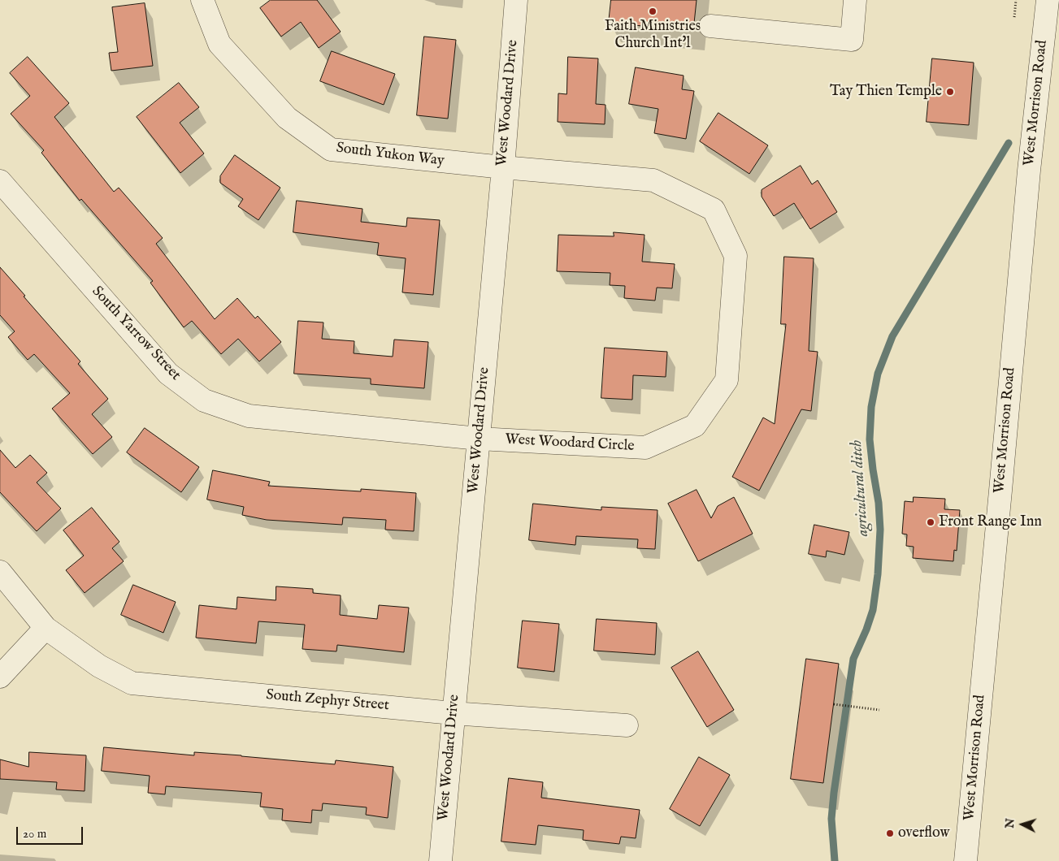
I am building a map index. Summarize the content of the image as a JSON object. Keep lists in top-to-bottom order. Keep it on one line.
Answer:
{"streets":{"street":["West Woodard Drive","West Morrison Road","South Yukon Way","South Yarrow Street","West Woodard Circle","South Zephyr Street"]},"crossings":[["West Woodard Drive","South Yukon Way"],["West Woodard Drive","South Yarrow Street"],["West Woodard Drive","West Woodard Circle"],["West Woodard Drive","South Zephyr Street"],["South Yukon Way","West Woodard Circle"],["South Yarrow Street","West Woodard Circle"]],"water":["agricultural ditch"],"places":["Faith Ministries Church Int'l","Tay Thien Temple","Front Range Inn","overflow"],"scale_bar":"20 m","north":"left"}
